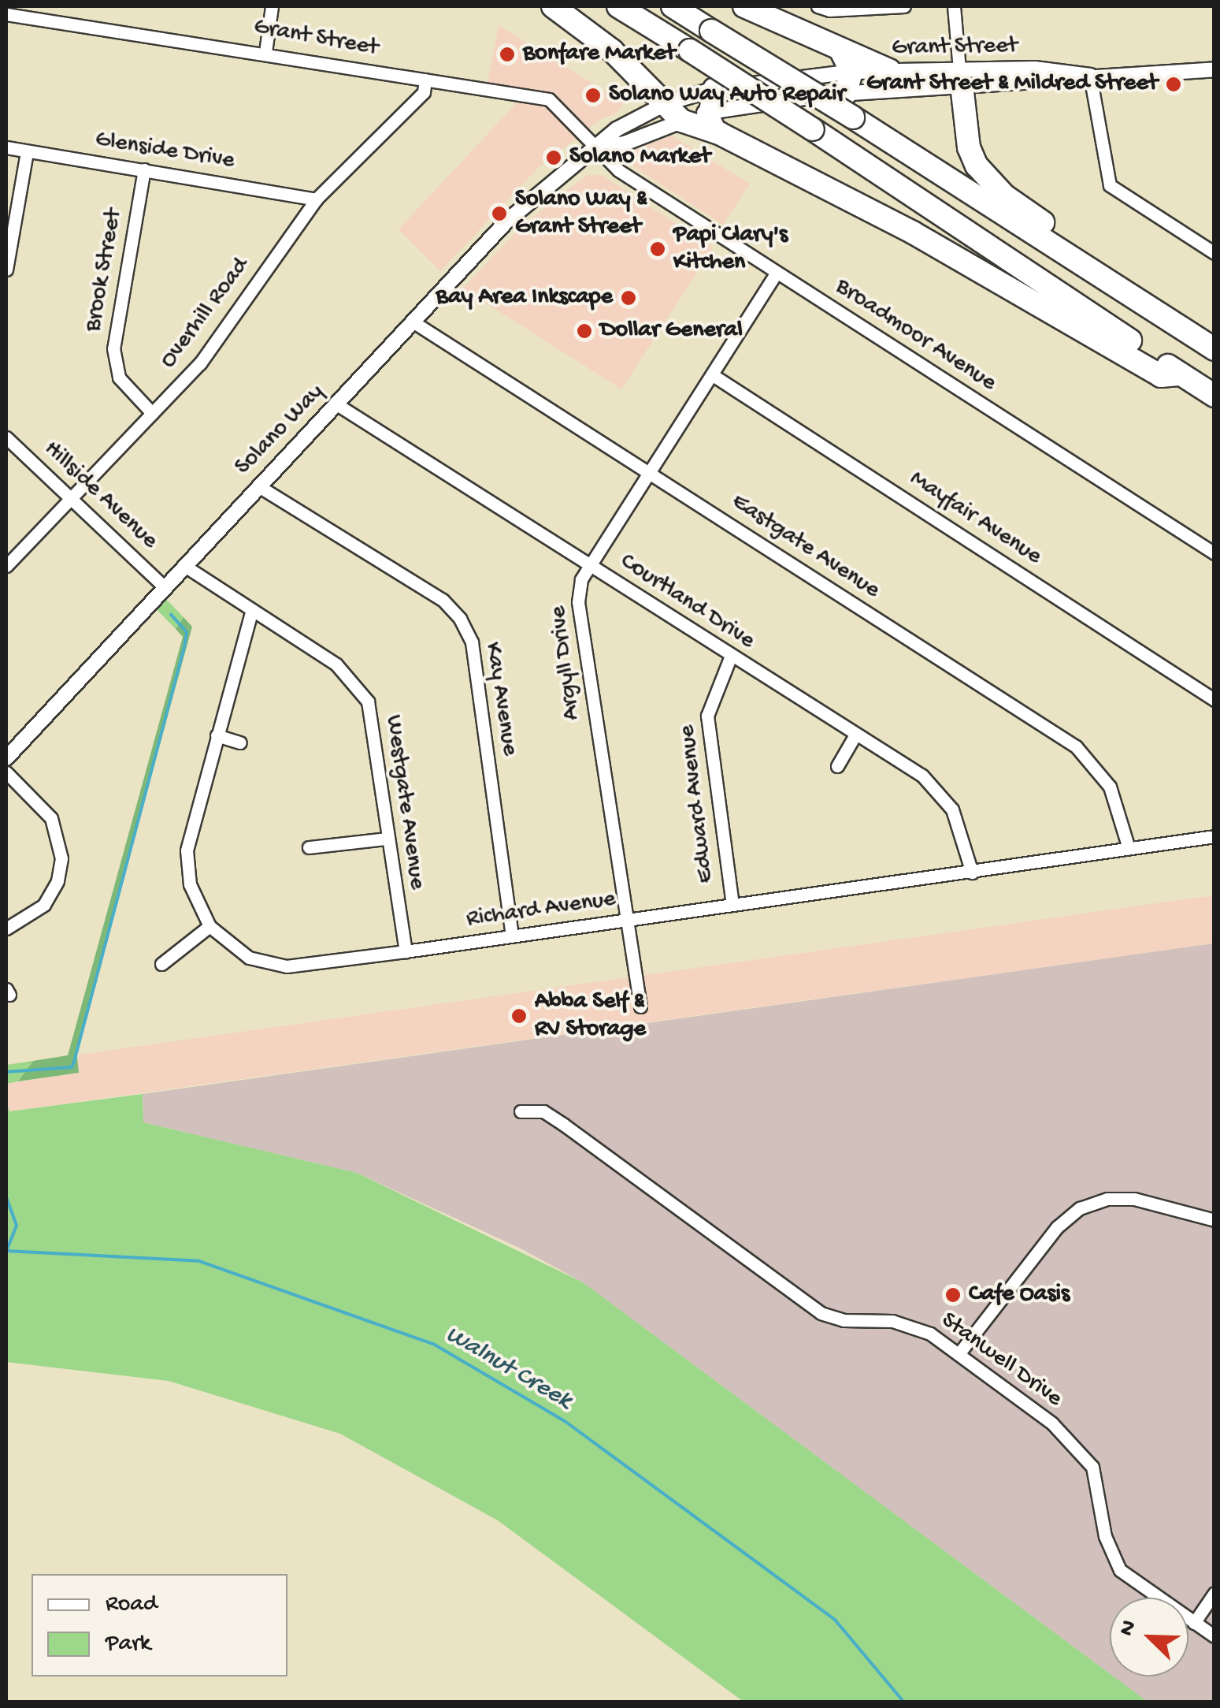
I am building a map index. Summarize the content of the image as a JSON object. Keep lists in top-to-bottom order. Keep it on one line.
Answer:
{"streets":{"street":["Grant Street","Glenside Drive","Brook Street","Overhill Road","Broadmoor Avenue","Solano Way","Hillside Avenue","Mayfair Avenue","Eastgate Avenue","Courtland Drive","Argyll Drive","Kay Avenue","Westgate Avenue","Edward Avenue","Richard Avenue","Stanwell Drive"]},"crossings":[["Grant Street","Overhill Road"],["Grant Street","Broadmoor Avenue"],["Grant Street","Solano Way"],["Glenside Drive","Brook Street"],["Glenside Drive","Overhill Road"],["Brook Street","Overhill Road"],["Overhill Road","Hillside Avenue"],["Broadmoor Avenue","Solano Way"],["Broadmoor Avenue","Argyll Drive"],["Solano Way","Hillside Avenue"],["Solano Way","Eastgate Avenue"],["Solano Way","Courtland Drive"],["Solano Way","Kay Avenue"],["Solano Way","Westgate Avenue"],["Mayfair Avenue","Argyll Drive"],["Eastgate Avenue","Argyll Drive"],["Eastgate Avenue","Richard Avenue"],["Courtland Drive","Argyll Drive"],["Courtland Drive","Edward Avenue"],["Courtland Drive","Richard Avenue"],["Argyll Drive","Richard Avenue"],["Kay Avenue","Richard Avenue"],["Westgate Avenue","Richard Avenue"],["Edward Avenue","Richard Avenue"]],"water":["Walnut Creek"],"places":["Bonfare Market","Grant Street & Mildred Street","Solano Way Auto Repair","Solano Market","Solano Way & Grant Street","Papi Clary's Kitchen","Bay Area Inkscape","Dollar General","Abba Self & RV Storage","Cafe Oasis"],"legend":["Road","Park"],"north":"top left"}
